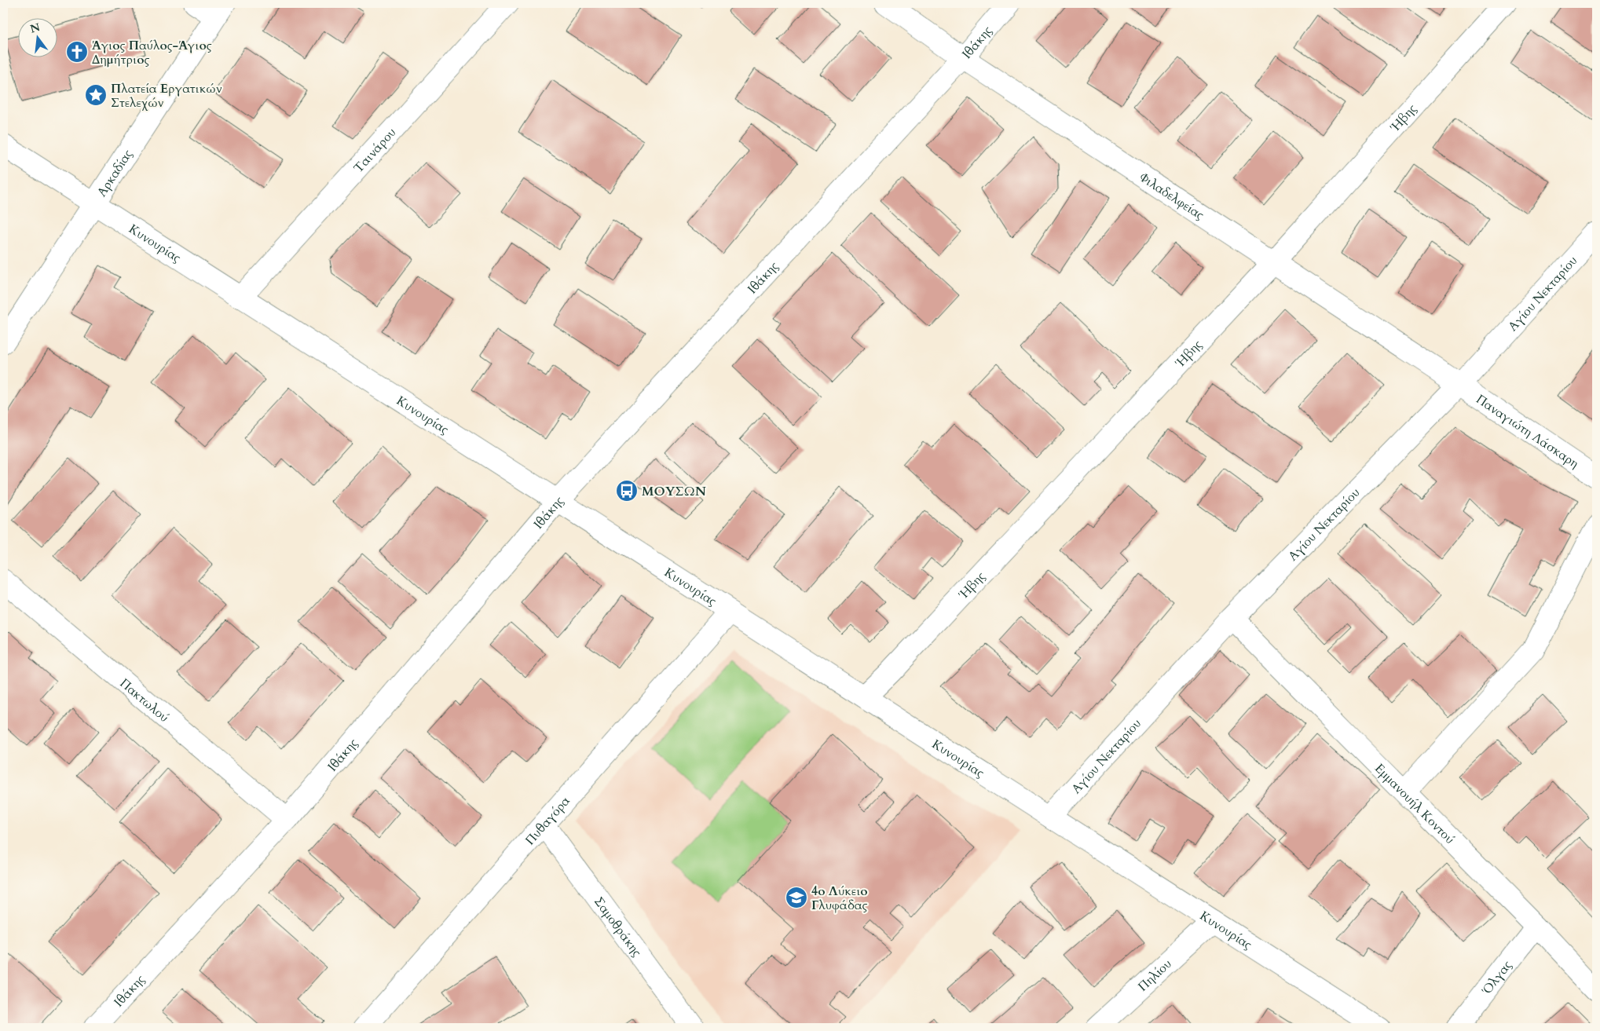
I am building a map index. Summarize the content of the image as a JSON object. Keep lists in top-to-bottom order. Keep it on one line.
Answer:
{"streets":{"street":["Ιθάκης","Ήβης","Ταινάρου","Αρκαδίας","Φιλαδελφείας","Κυνουρίας","Αγίου Νεκταρίου","Παναγιώτη Λάσκαρη","Πακτωλού","Εμμανουήλ Κοντού","Πυθαγόρα","Σαμοθράκης","Πηλίου","Όλγας"]},"crossings":[["Ιθάκης","Φιλαδελφείας"],["Ιθάκης","Κυνουρίας"],["Ιθάκης","Πακτωλού"],["Ήβης","Φιλαδελφείας"],["Ήβης","Κυνουρίας"],["Ταινάρου","Κυνουρίας"],["Αρκαδίας","Κυνουρίας"],["Φιλαδελφείας","Αγίου Νεκταρίου"],["Φιλαδελφείας","Παναγιώτη Λάσκαρη"],["Κυνουρίας","Αγίου Νεκταρίου"],["Κυνουρίας","Πυθαγόρα"],["Κυνουρίας","Πηλίου"],["Αγίου Νεκταρίου","Παναγιώτη Λάσκαρη"],["Αγίου Νεκταρίου","Εμμανουήλ Κοντού"],["Εμμανουήλ Κοντού","Όλγας"],["Πυθαγόρα","Σαμοθράκης"]],"places":{"church":["Άγιος Παύλος-Άγιος Δημήτριος"],"place":["Πλατεία Εργατικών Στελεχών"],"bus stop":["ΜΟΥΣΩΝ"],"school or university":["4ο Λύκειο Γλυφάδας"]},"north":"top"}
